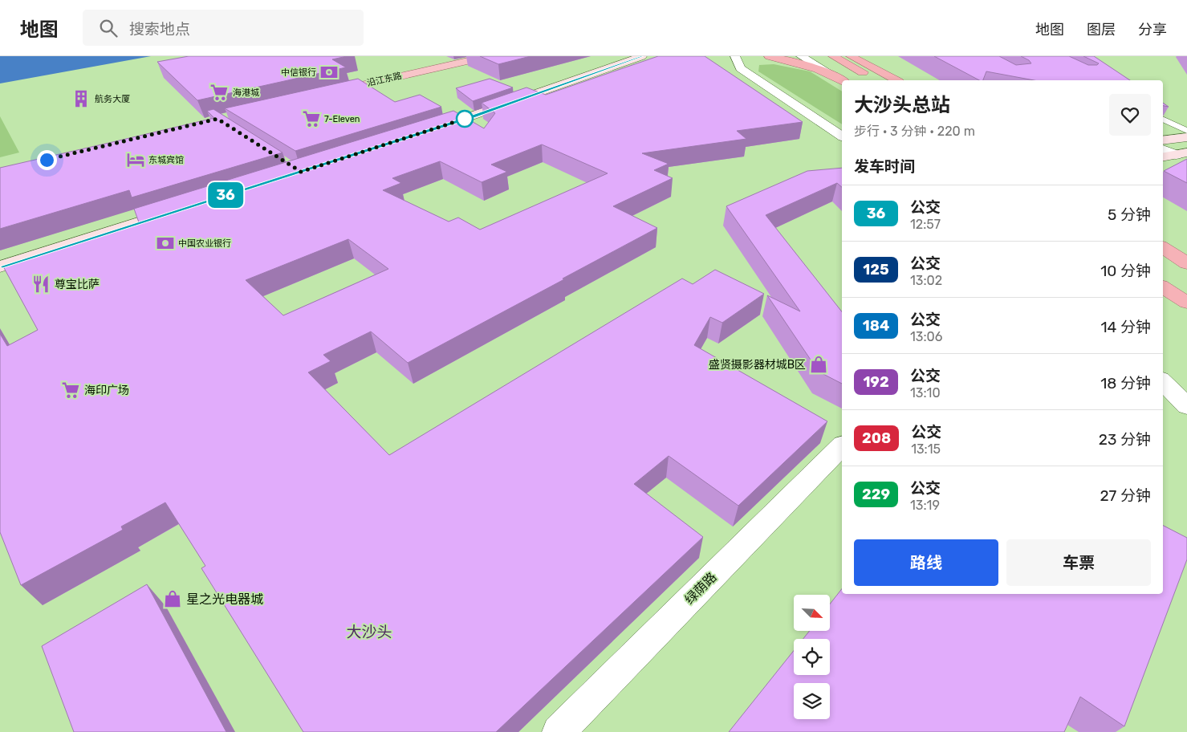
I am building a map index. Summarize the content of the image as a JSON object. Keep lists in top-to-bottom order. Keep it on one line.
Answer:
{"streets":{"main road":["沿江东路"],"street":["绿荫路"]},"districts":["大沙头"],"places":{"bank":["中信银行","中国农业银行"],"supermarket":["海港城","7-Eleven","海印广场"],"building":["航务大厦"],"hotel":["东城宾馆"],"restaurant":["尊宝比萨"],"shop":["盛贤摄影器材城B区","星之光电器城"]},"lines":["bus line 36"],"north":"bottom right","page":{"header":"地图","search":"搜索地点","nav":["地图","图层","分享"],"on_map":"36","heading":[["大沙头总站","步行 · 3 分钟 · 220 m"],"发车时间"],"list":[{"mark":"36","name":"公交","note":"12:57","value":"5 分钟"},{"mark":"125","name":"公交","note":"13:02","value":"10 分钟"},{"mark":"184","name":"公交","note":"13:06","value":"14 分钟"},{"mark":"192","name":"公交","note":"13:10","value":"18 分钟"},{"mark":"208","name":"公交","note":"13:15","value":"23 分钟"},{"mark":"229","name":"公交","note":"13:19","value":"27 分钟"}],"buttons":["路线","车票"]}}
